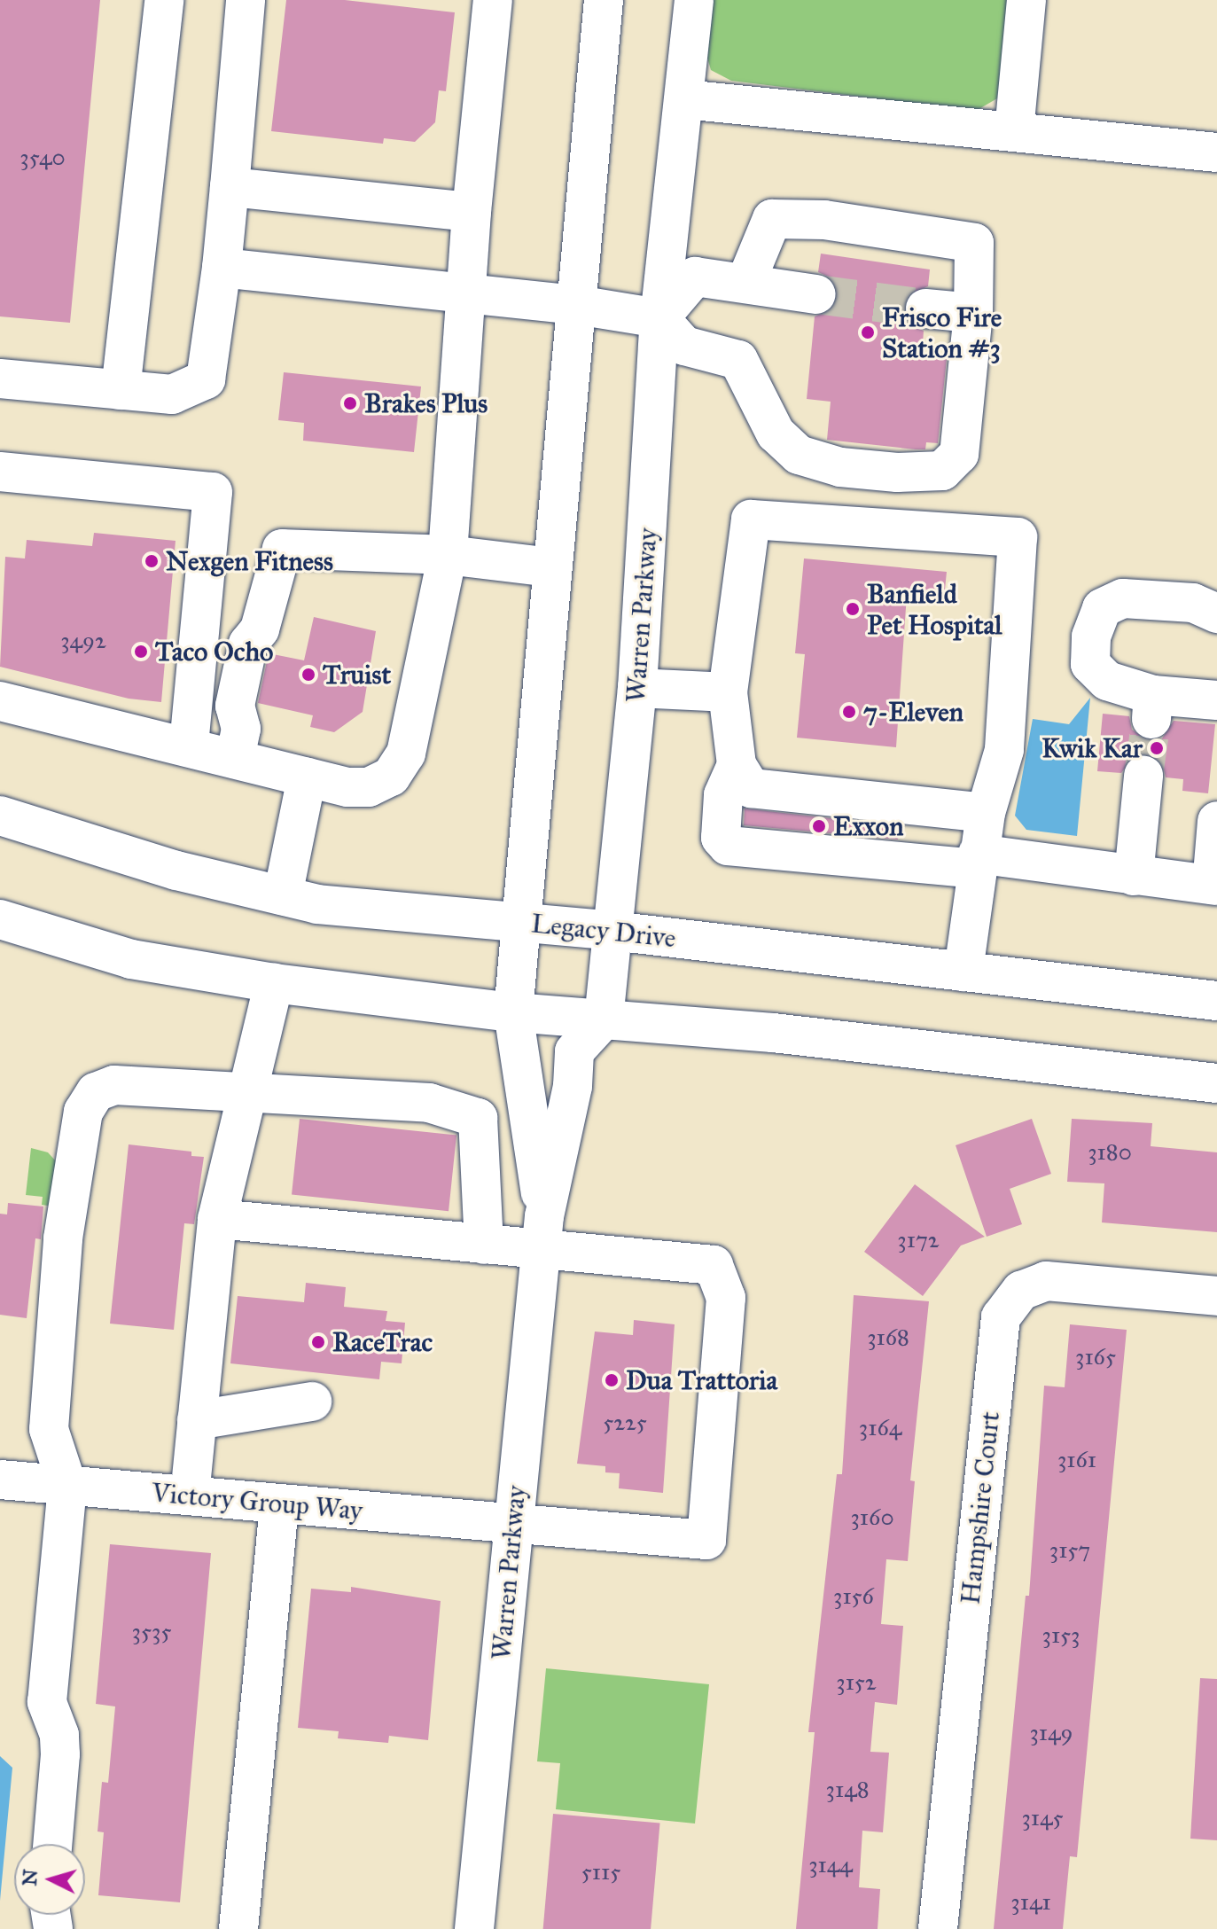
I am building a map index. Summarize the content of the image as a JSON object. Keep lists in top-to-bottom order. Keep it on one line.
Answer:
{"streets":{"main road":["Warren Parkway","Legacy Drive","Victory Group Way","Hampshire Court"]},"crossings":[["Warren Parkway","Legacy Drive"],["Warren Parkway","Victory Group Way"]],"places":["Frisco Fire Station #3","Brakes Plus","Nexgen Fitness","Banfield Pet Hospital","Taco Ocho","Truist","7-Eleven","Kwik Kar","Exxon","RaceTrac","Dua Trattoria"],"house_numbers":["3540","3492","3180","3172","3168","3165","5225","3164","3161","3160","3157","3156","3535","3153","3152","3149","3148","3145","3144","5115","3141"],"north":"left"}
